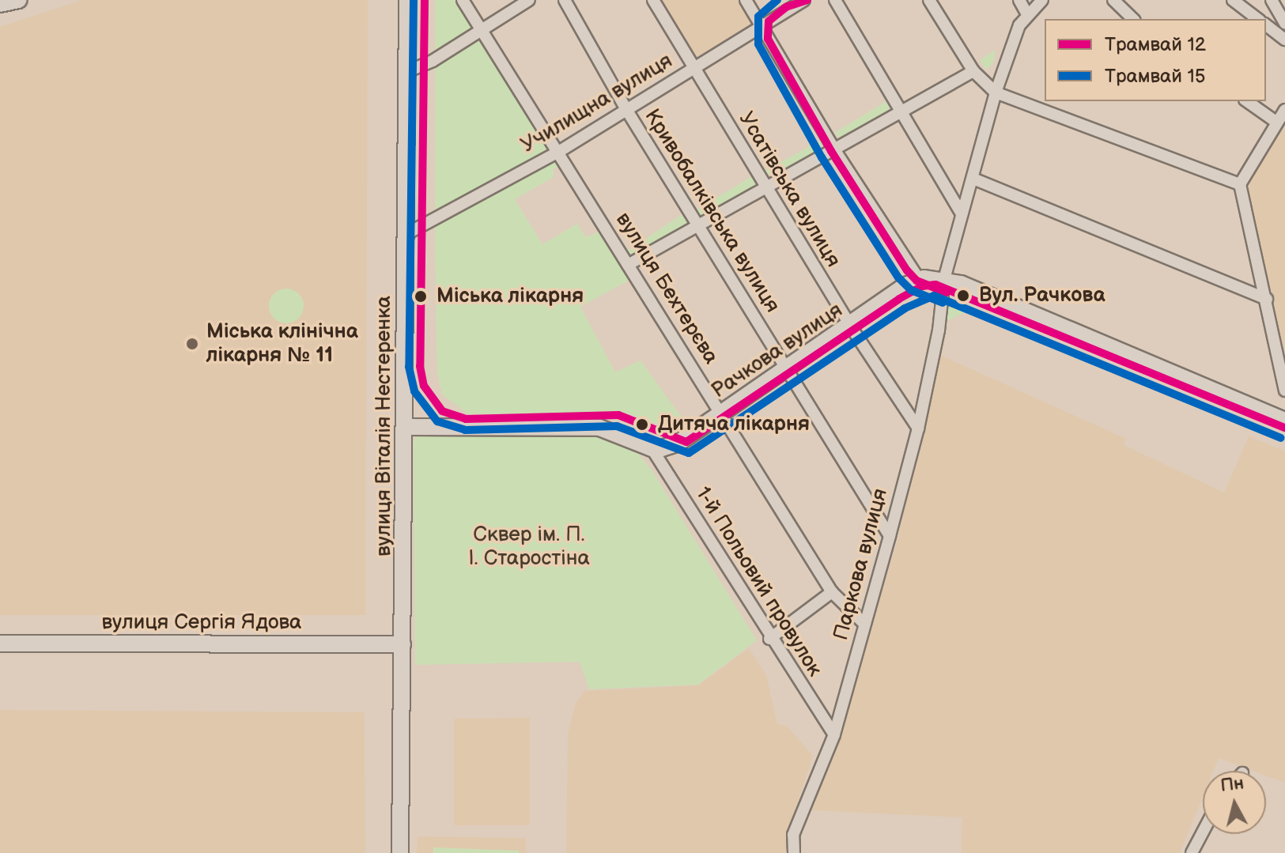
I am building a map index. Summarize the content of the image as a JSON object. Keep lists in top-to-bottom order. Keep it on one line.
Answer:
{"streets":{"street":["Училищна вулиця","Усатівська вулиця","Кривобалківська вулиця","вулиця Бехтерєва","Рачкова вулиця","вулиця Віталія Нестеренка","Паркова вулиця","1-й Польовий провулок","вулиця Сергія Ядова"]},"crossings":[["Училищна вулиця","Усатівська вулиця"],["Училищна вулиця","Кривобалківська вулиця"],["Училищна вулиця","вулиця Бехтерєва"],["Училищна вулиця","вулиця Віталія Нестеренка"],["Усатівська вулиця","Рачкова вулиця"],["Усатівська вулиця","Паркова вулиця"],["Кривобалківська вулиця","Рачкова вулиця"],["Кривобалківська вулиця","Паркова вулиця"],["вулиця Бехтерєва","Рачкова вулиця"],["вулиця Бехтерєва","Паркова вулиця"],["Рачкова вулиця","1-й Польовий провулок"],["вулиця Віталія Нестеренка","вулиця Сергія Ядова"],["Паркова вулиця","1-й Польовий провулок"]],"parks":["Сквер ім. П. І. Старостіна"],"places":["Вул. Рачкова","Міська лікарня","Міська клінічна лікарня № 11","Дитяча лікарня"],"lines":["tram line 12","tram line 15"],"legend":["Трамвай 12","Трамвай 15"],"north":"top"}
